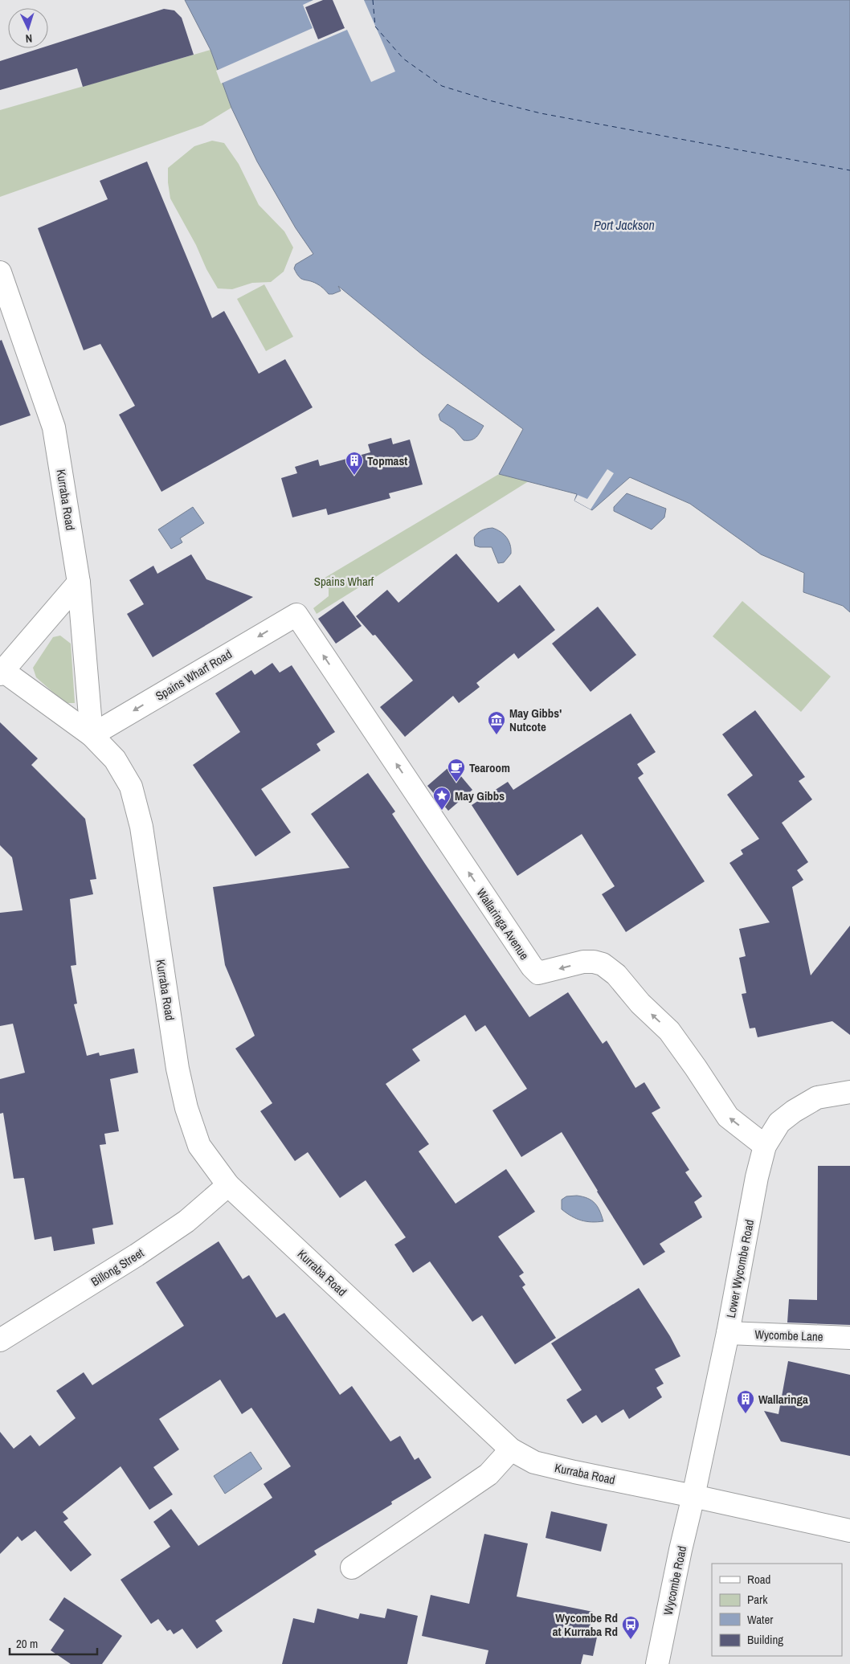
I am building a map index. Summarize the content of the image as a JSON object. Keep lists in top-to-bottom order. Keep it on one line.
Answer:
{"streets":{"street":["Kurraba Road","Spains Wharf Road","Wallaringa Avenue","Billong Street","Lower Wycombe Road","Wycombe Lane","Wycombe Road"]},"crossings":[["Kurraba Road","Spains Wharf Road"],["Kurraba Road","Billong Street"],["Kurraba Road","Lower Wycombe Road"],["Kurraba Road","Wycombe Road"],["Spains Wharf Road","Wallaringa Avenue"],["Wallaringa Avenue","Lower Wycombe Road"],["Lower Wycombe Road","Wycombe Lane"],["Lower Wycombe Road","Wycombe Road"]],"one_way":["Spains Wharf Road","Wallaringa Avenue"],"water":["Port Jackson"],"parks":["Spains Wharf"],"places":{"building":["Topmast","Wallaringa"],"museum":["May Gibbs' Nutcote"],"cafe":["Tearoom"],"place":["May Gibbs"],"bus stop":["Wycombe Rd at Kurraba Rd"]},"legend":["Road","Park","Water","Building"],"scale_bar":"20 m","north":"bottom"}
